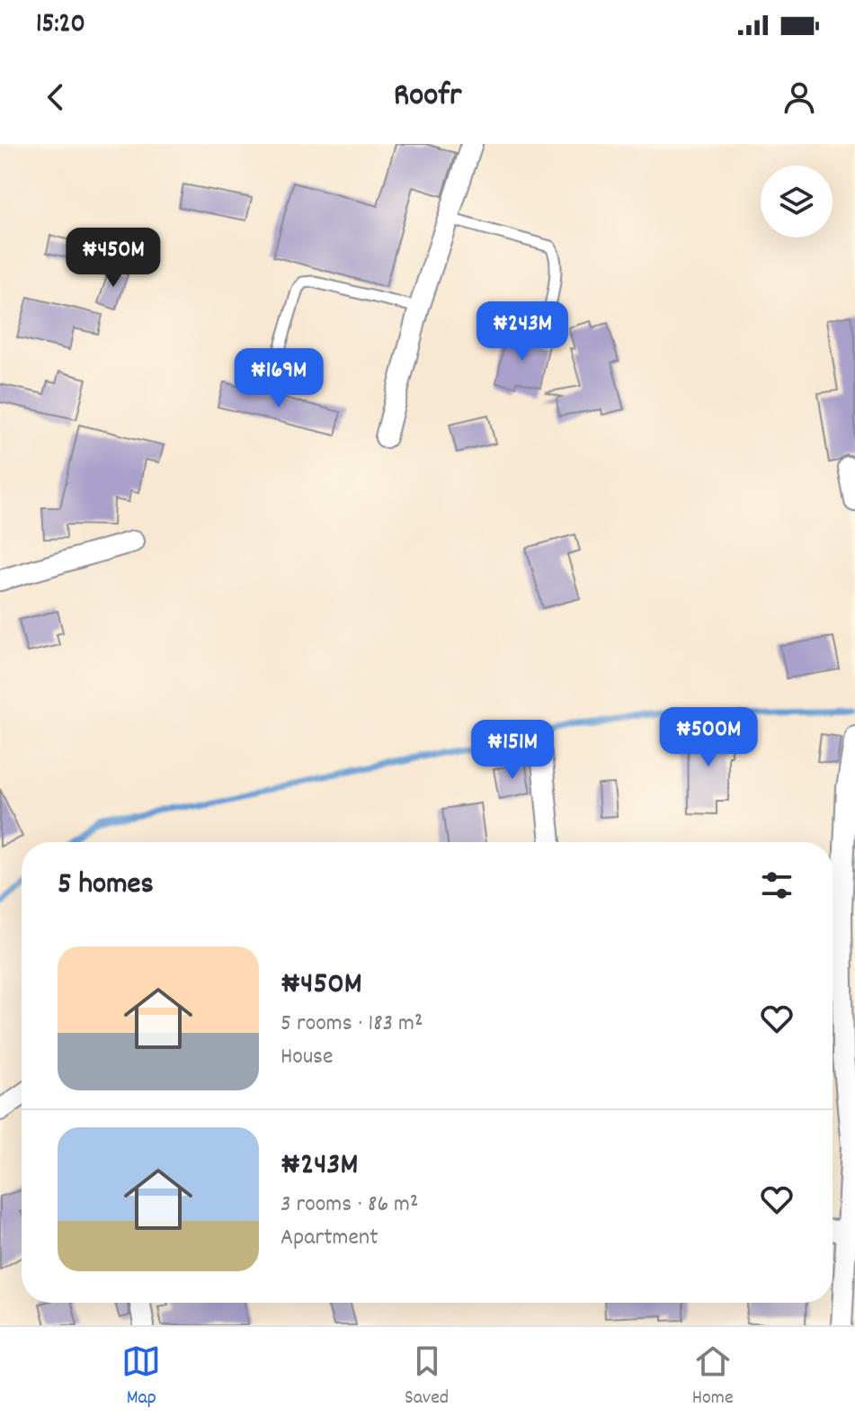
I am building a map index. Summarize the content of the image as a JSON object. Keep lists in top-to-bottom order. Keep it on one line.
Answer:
{"page":{"status":"15:20","header":"Roofr","price":["₦450M","₦243M","₦169M","₦500M","₦151M"],"heading":"5 homes","list":[{"name":"₦450M","note":"5 rooms · 183 m² · House"},{"name":"₦243M","note":"3 rooms · 86 m² · Apartment"}],"tabs":["Map","Saved","Home"]}}
